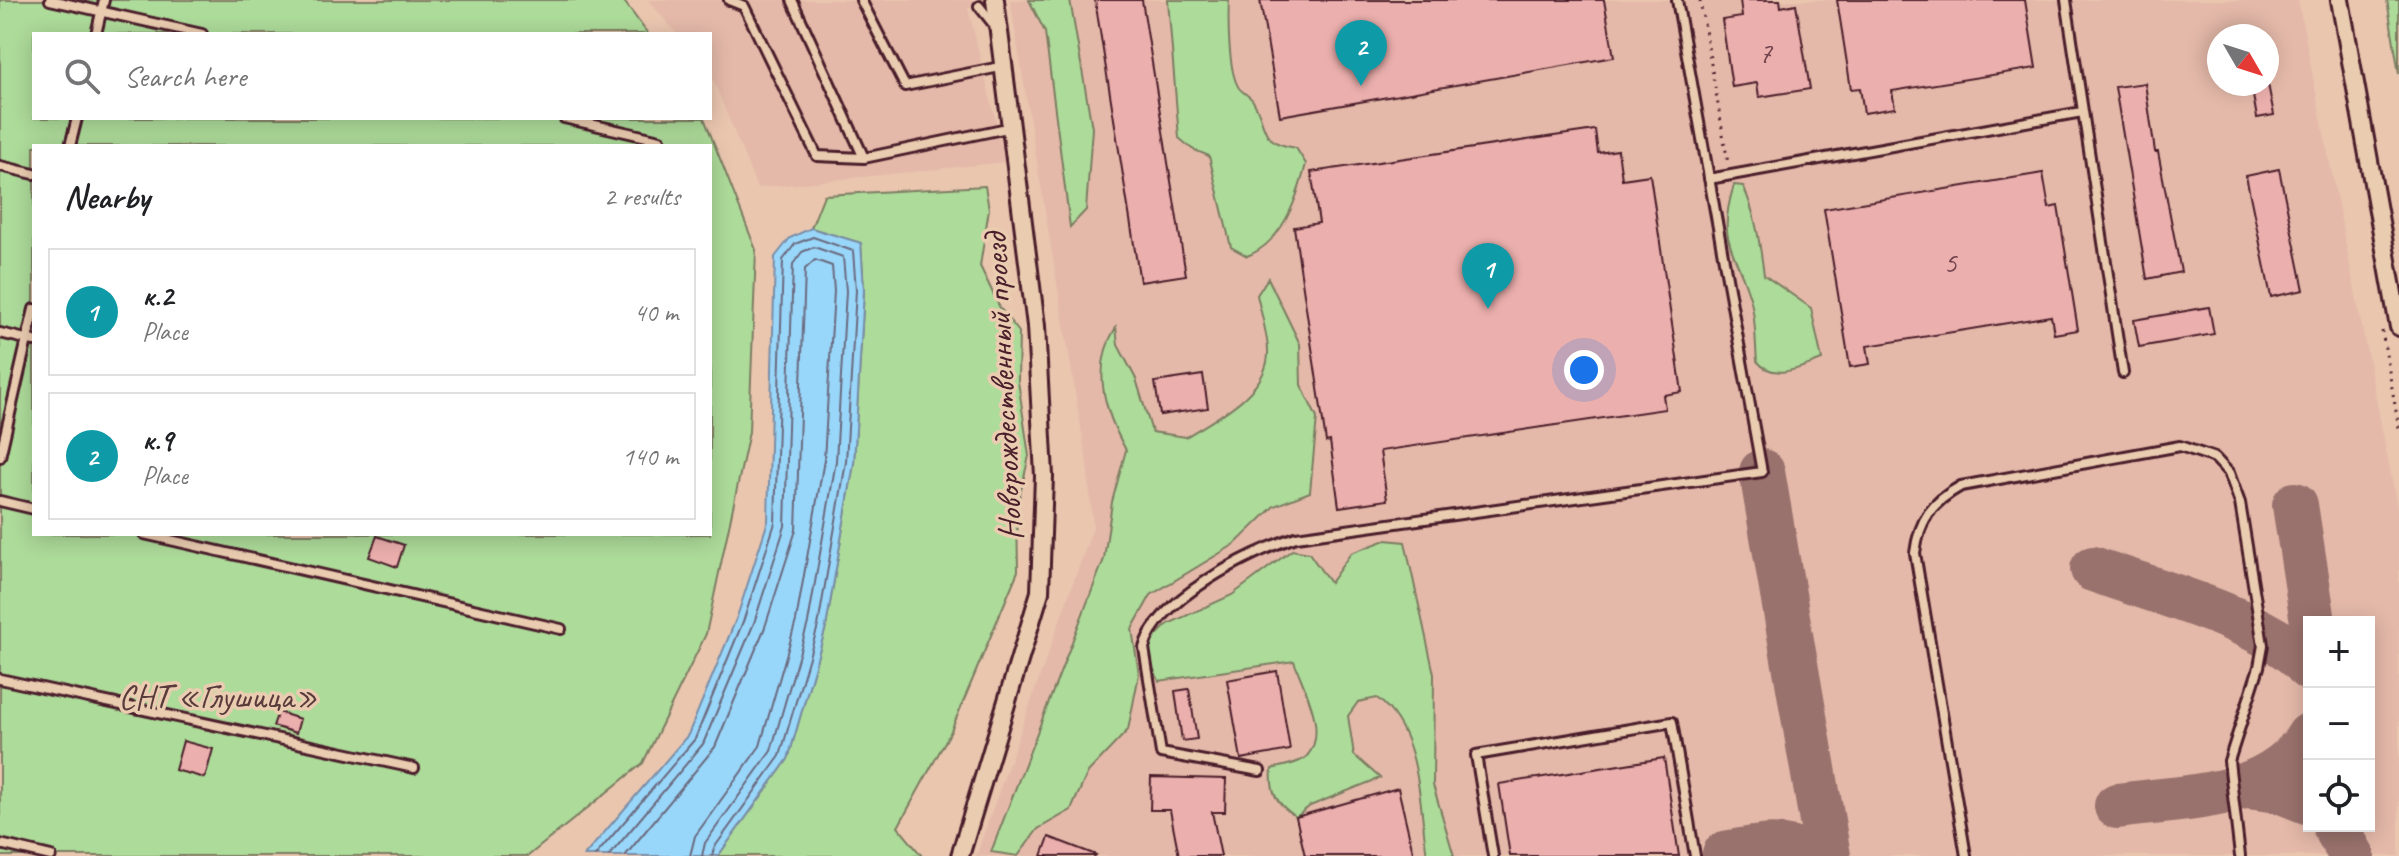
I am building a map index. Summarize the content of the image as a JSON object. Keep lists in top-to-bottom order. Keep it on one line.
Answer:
{"streets":{"street":["Новорождественный проезд"]},"parks":["СНТ «Глушица»"],"house_numbers":["7","5"],"north":"bottom right","page":{"pins":["2","1"],"search":"Search here","heading":["Nearby","2 results"],"list":[{"mark":"1","name":"к.2","note":"Place","value":"40 m"},{"mark":"2","name":"к.9","note":"Place","value":"140 m"}],"map_buttons":["+","−"]}}
